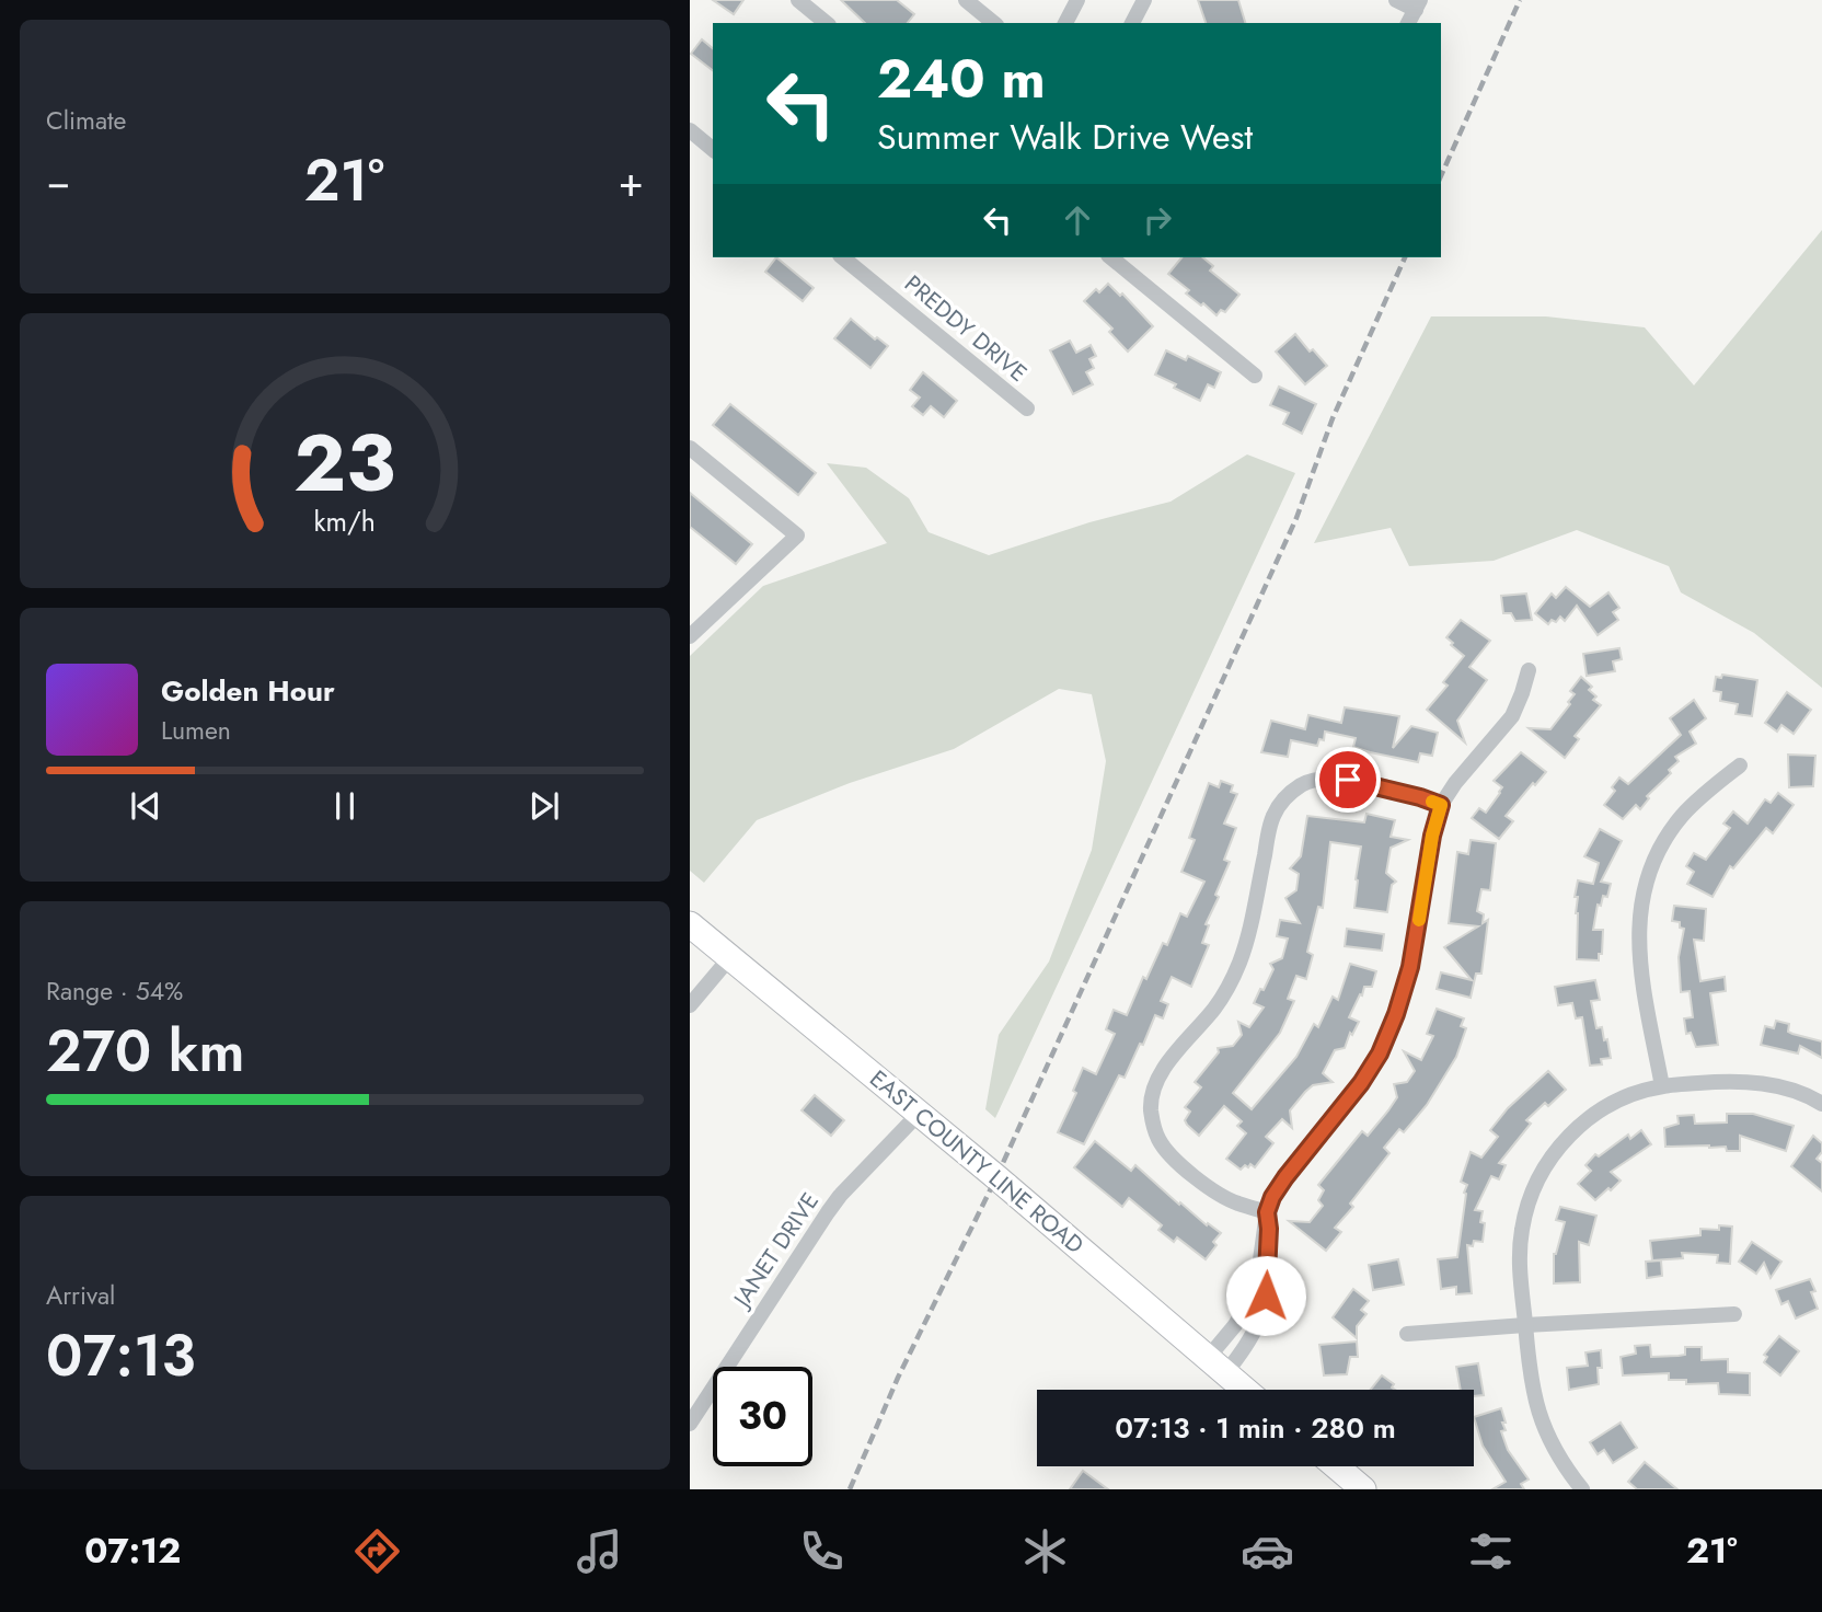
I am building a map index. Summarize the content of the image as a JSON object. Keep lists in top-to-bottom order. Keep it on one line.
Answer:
{"streets":{"main road":["EAST COUNTY LINE ROAD"],"street":["PREDDY DRIVE","JANET DRIVE"]},"crossings":[["EAST COUNTY LINE ROAD","JANET DRIVE"]],"page":{"tile":["Climate",["Range · 54%","270 km"],["Arrival","07:13"]],"turn":["240 m","Summer Walk Drive West"],"heat":["−","21°","+"],"song":["Golden Hour","Lumen"],"limit":"30","trip":"07:13 · 1 min · 280 m","tabs":["07:12","21°"],"gauge":["23","km/h"]}}
